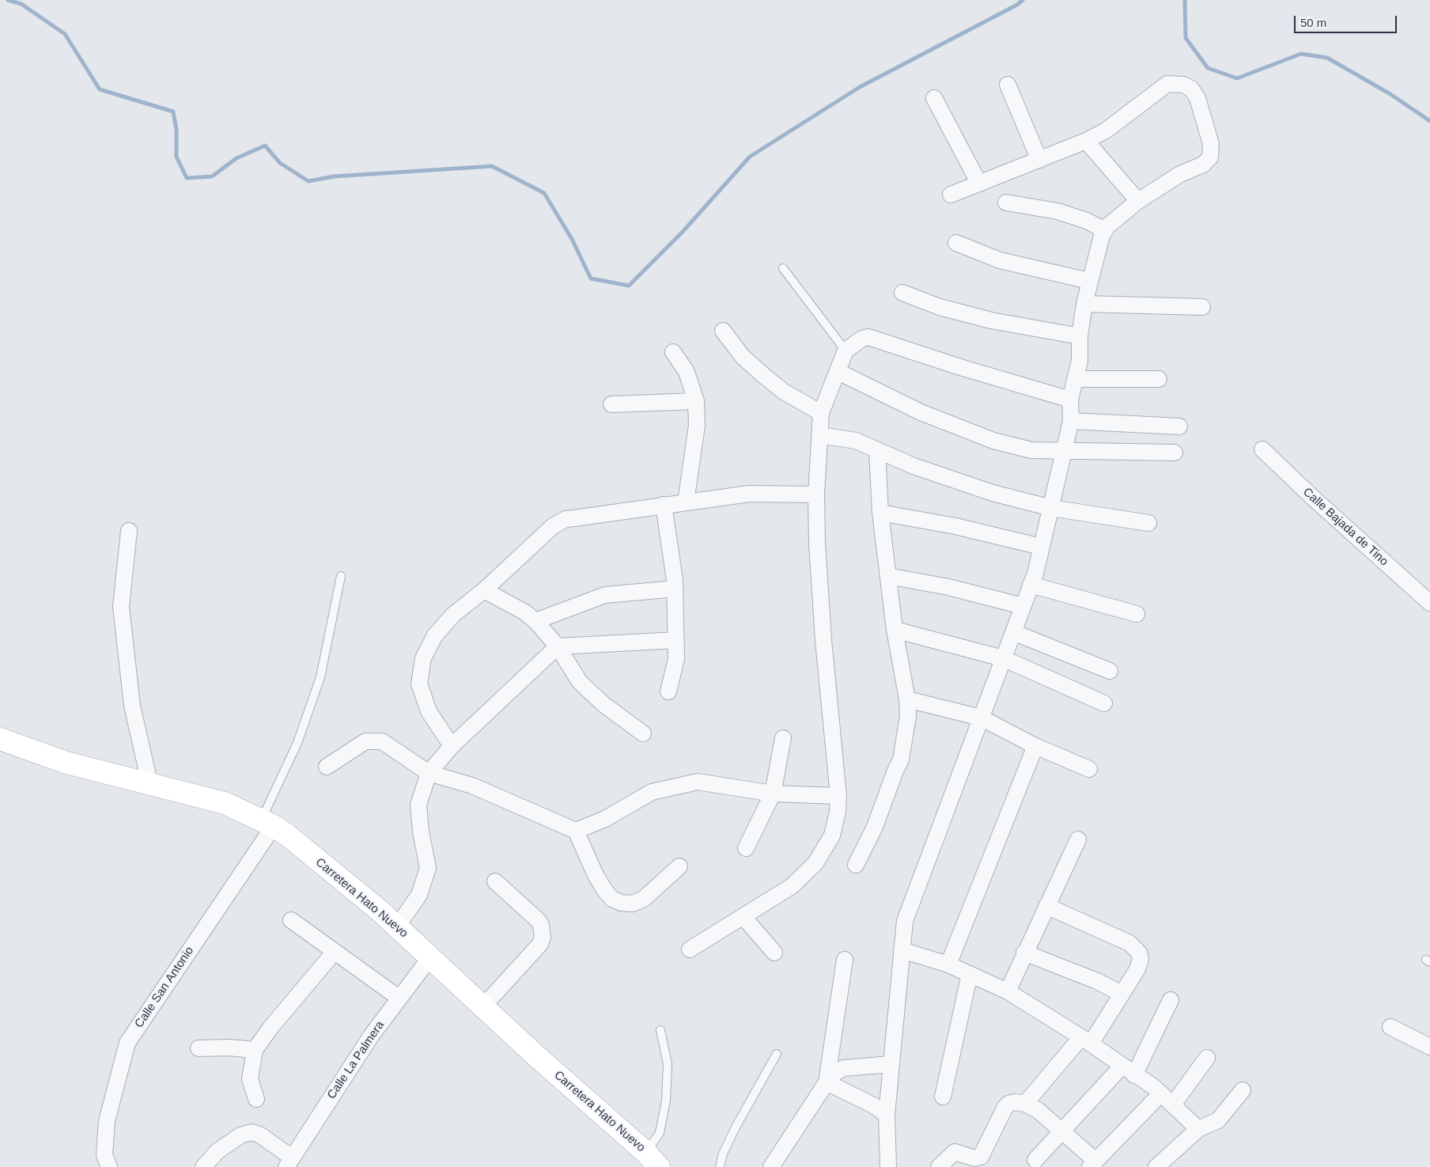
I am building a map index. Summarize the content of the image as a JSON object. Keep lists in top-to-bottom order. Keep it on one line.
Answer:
{"streets":{"main road":["Carretera Hato Nuevo"],"street":["Calle Bajada de Tino","Calle San Antonio","Calle La Palmera"]},"crossings":[["Carretera Hato Nuevo","Calle San Antonio"],["Carretera Hato Nuevo","Calle La Palmera"]],"scale_bar":"50 m"}
